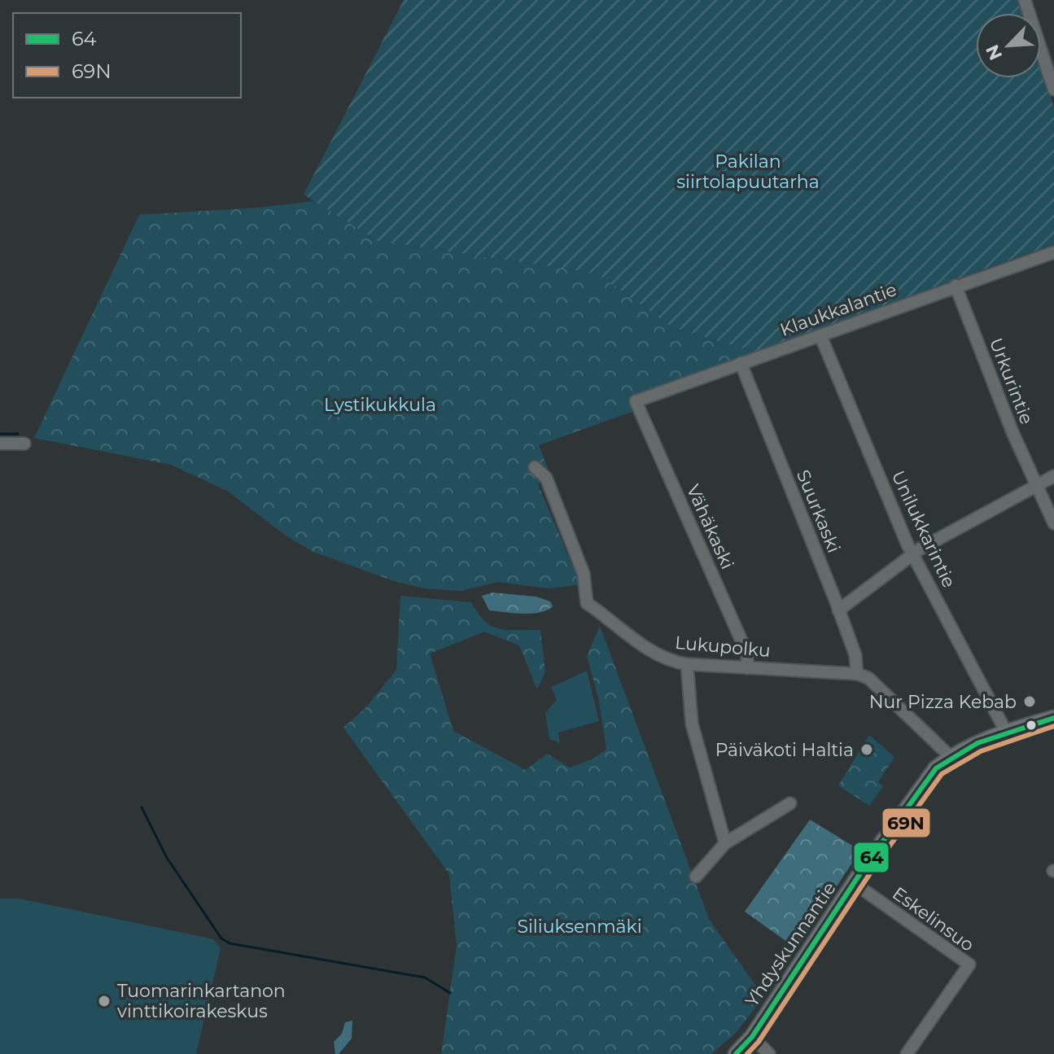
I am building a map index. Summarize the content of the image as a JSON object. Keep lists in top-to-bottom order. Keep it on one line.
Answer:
{"streets":{"main road":["Yhdyskunnantie"],"street":["Klaukkalantie","Urkurintie","Suurkaski","Vähäkaski","Unilukkarintie","Lukupolku","Eskelinsuo"]},"crossings":[["Klaukkalantie","Urkurintie"],["Klaukkalantie","Suurkaski"],["Klaukkalantie","Vähäkaski"],["Klaukkalantie","Unilukkarintie"],["Suurkaski","Lukupolku"],["Vähäkaski","Lukupolku"],["Unilukkarintie","Yhdyskunnantie"],["Eskelinsuo","Yhdyskunnantie"]],"parks":["Pakilan siirtolapuutarha","Lystikukkula","Siliuksenmäki"],"places":["Nur Pizza Kebab","Päiväkoti Haltia","Tuomarinkartanon vinttikoirakeskus"],"lines":["transit line 64","transit line 69N"],"legend":["64","69N"],"north":"bottom left"}
